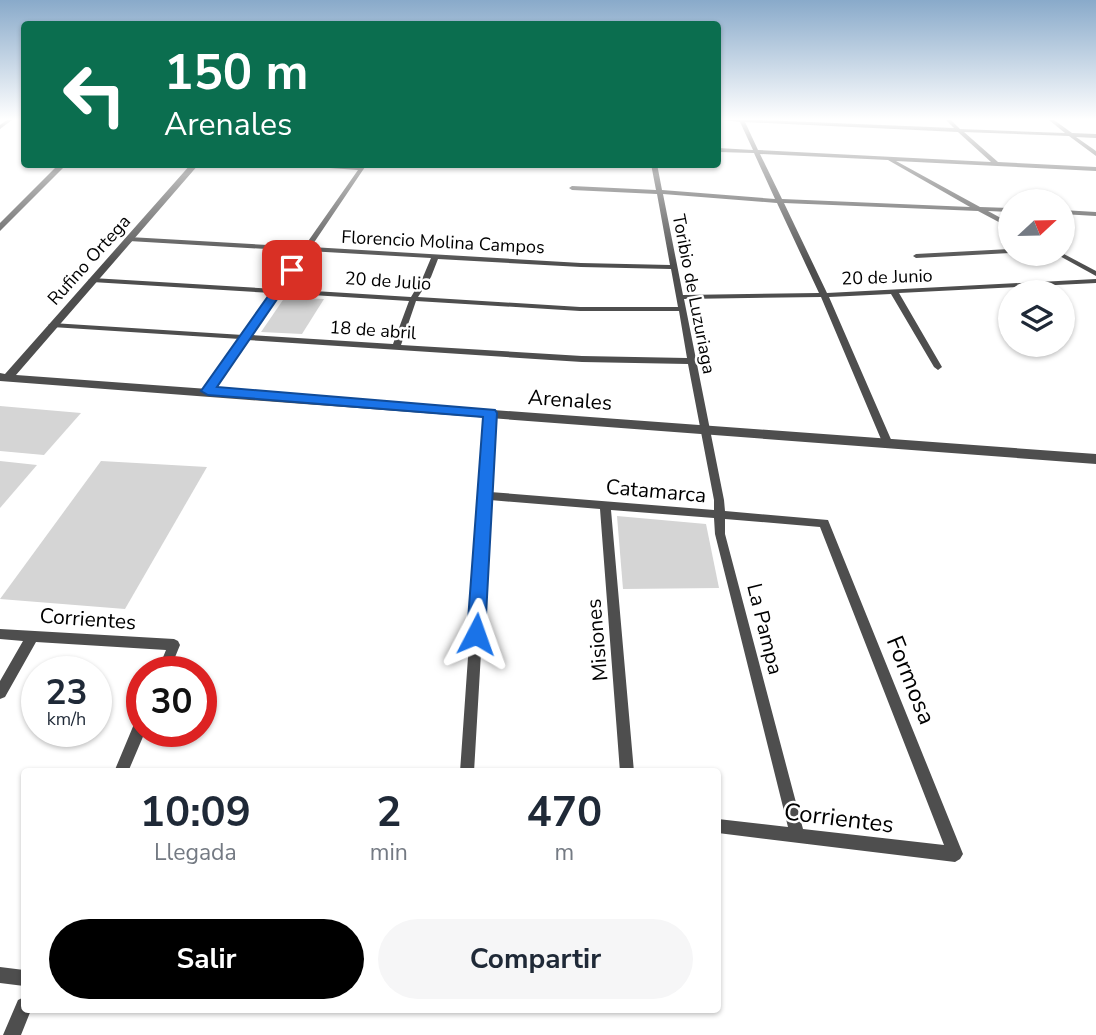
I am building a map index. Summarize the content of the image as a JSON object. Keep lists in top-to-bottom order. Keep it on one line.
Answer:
{"streets":{"street":["Florencio Molina Campos","Rufino Ortega","20 de Junio","20 de Julio","Toribio de Luzuriaga","18 de abril","Arenales","Catamarca","Corrientes","La Pampa","Misiones","Formosa"]},"crossings":[["Florencio Molina Campos","Rufino Ortega"],["Florencio Molina Campos","Toribio de Luzuriaga"],["Rufino Ortega","20 de Julio"],["Rufino Ortega","18 de abril"],["Rufino Ortega","Arenales"],["20 de Junio","Toribio de Luzuriaga"],["20 de Julio","Toribio de Luzuriaga"],["Toribio de Luzuriaga","18 de abril"],["Toribio de Luzuriaga","Arenales"],["Toribio de Luzuriaga","La Pampa"],["Arenales","La Pampa"],["Catamarca","La Pampa"],["Catamarca","Misiones"],["Catamarca","Formosa"],["Corrientes","La Pampa"],["Corrientes","Formosa"]],"north":"right","page":{"turn":["150 m","Arenales"],"speed":"23 km/h","limit":"30","eta":["10:09","Llegada","2","min","470","m"],"buttons":["Salir","Compartir"]}}
